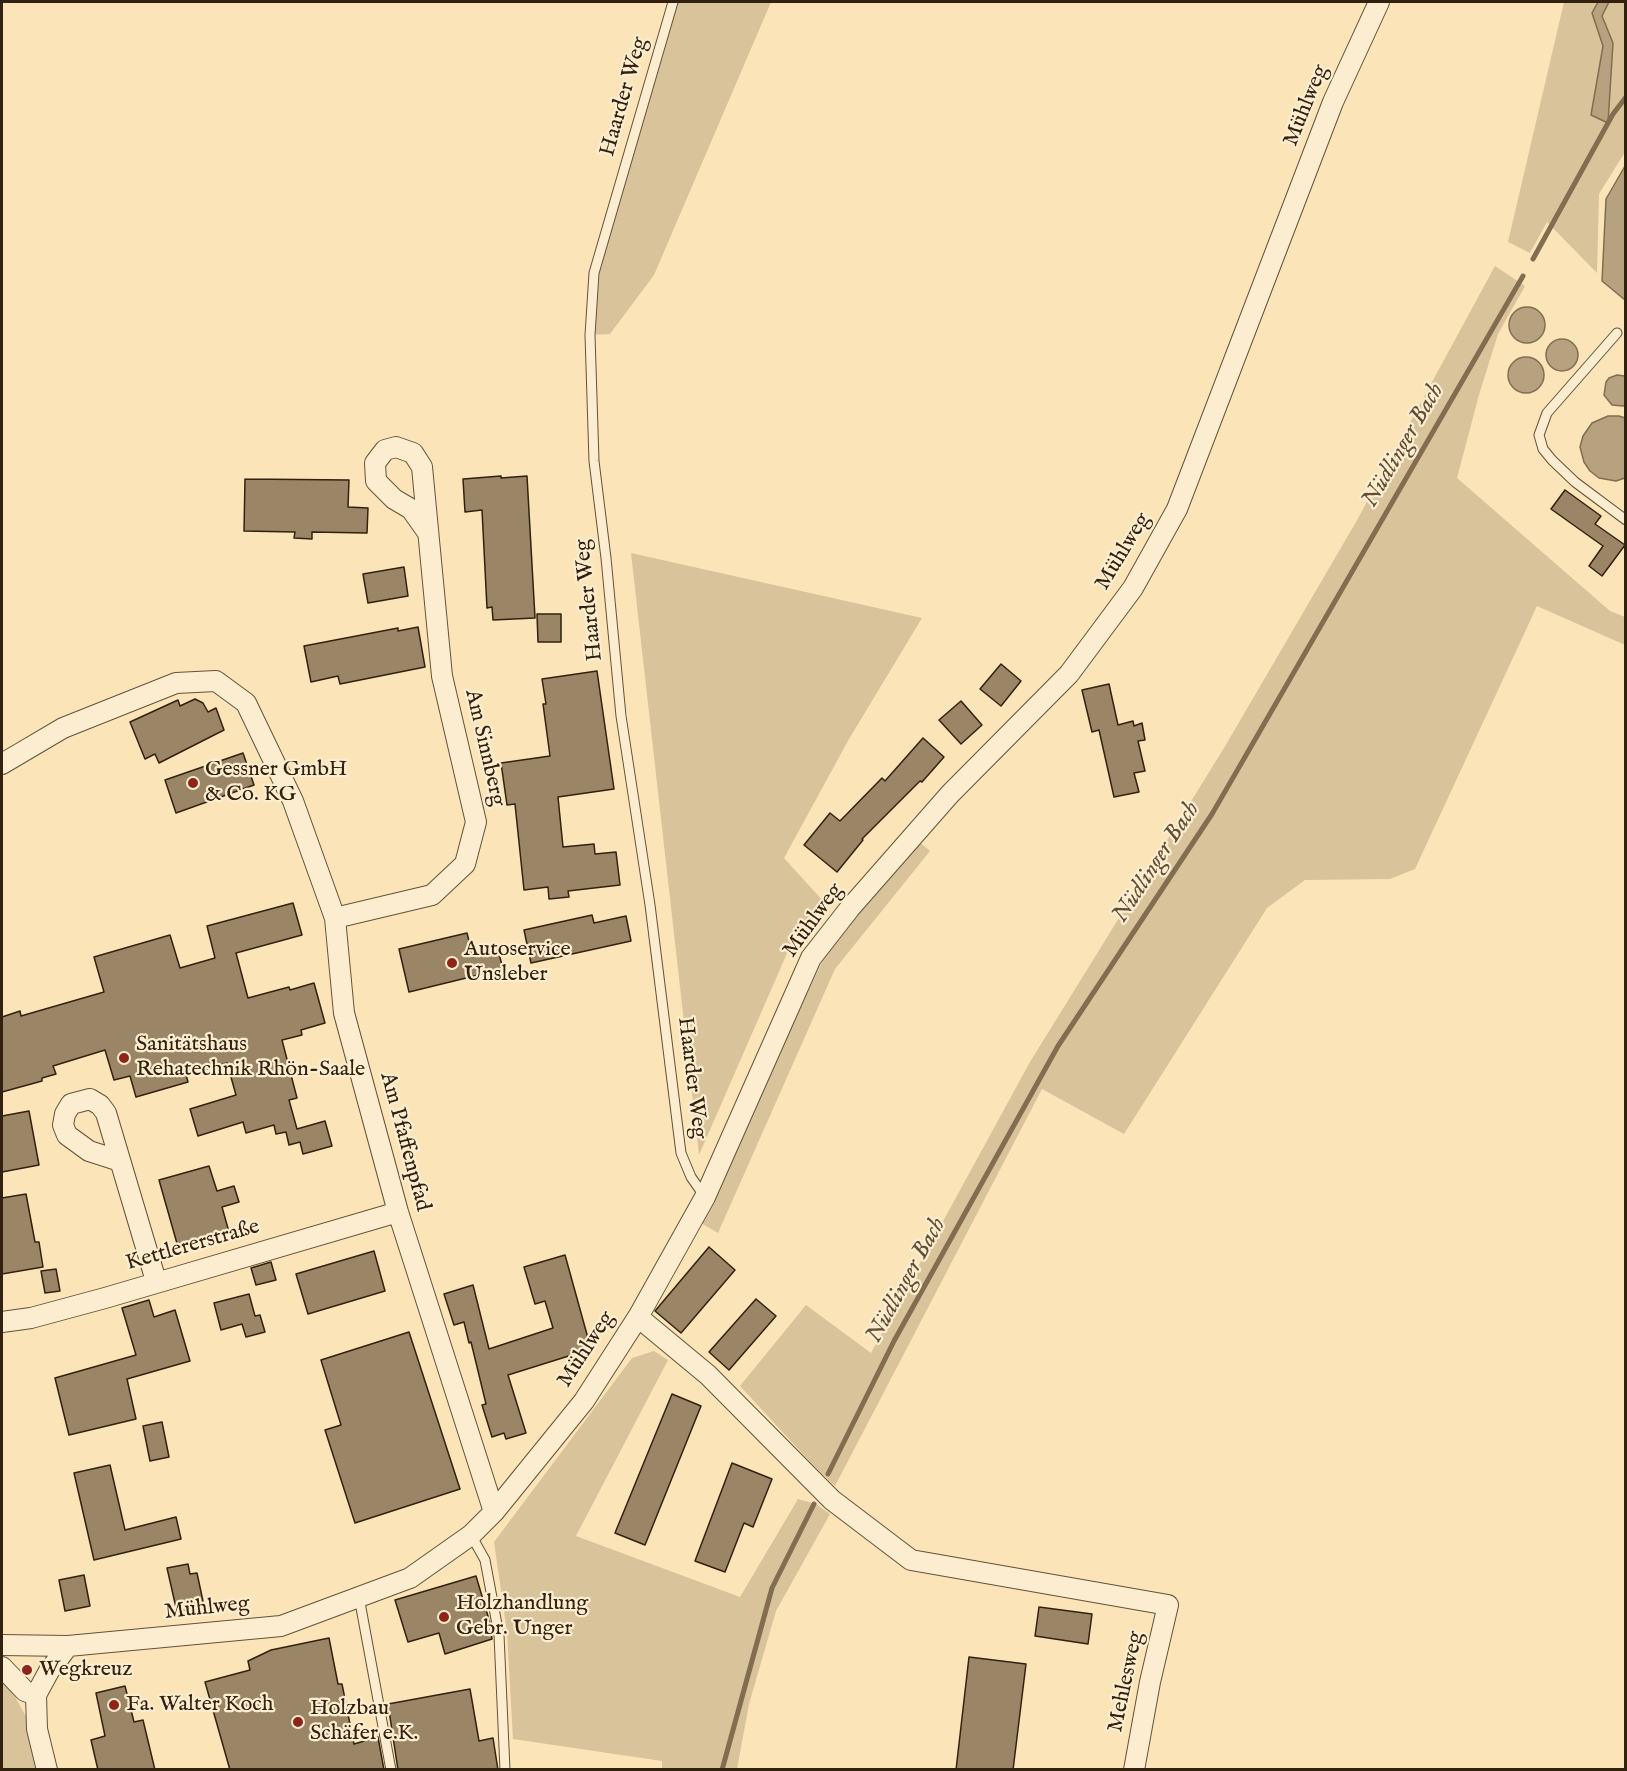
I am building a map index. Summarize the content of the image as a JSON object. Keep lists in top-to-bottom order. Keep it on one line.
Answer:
{"streets":{"street":["Mühlweg","Am Sinnberg","Am Pfaffenpfad","Kettlererstraße","Mehlesweg"],"lane":["Haarder Weg"]},"crossings":[["Haarder Weg","Mühlweg"],["Mühlweg","Am Pfaffenpfad"],["Mühlweg","Mehlesweg"],["Am Sinnberg","Am Pfaffenpfad"],["Am Pfaffenpfad","Kettlererstraße"]],"water":["Nüdlinger Bach"],"places":["Gessner GmbH & Co. KG","Autoservice Unsleber","Sanitätshaus Rehatechnik Rhön-Saale","Holzhandlung Gebr. Unger","Wegkreuz","Fa. Walter Koch","Holzbau Schäfer e.K."]}
